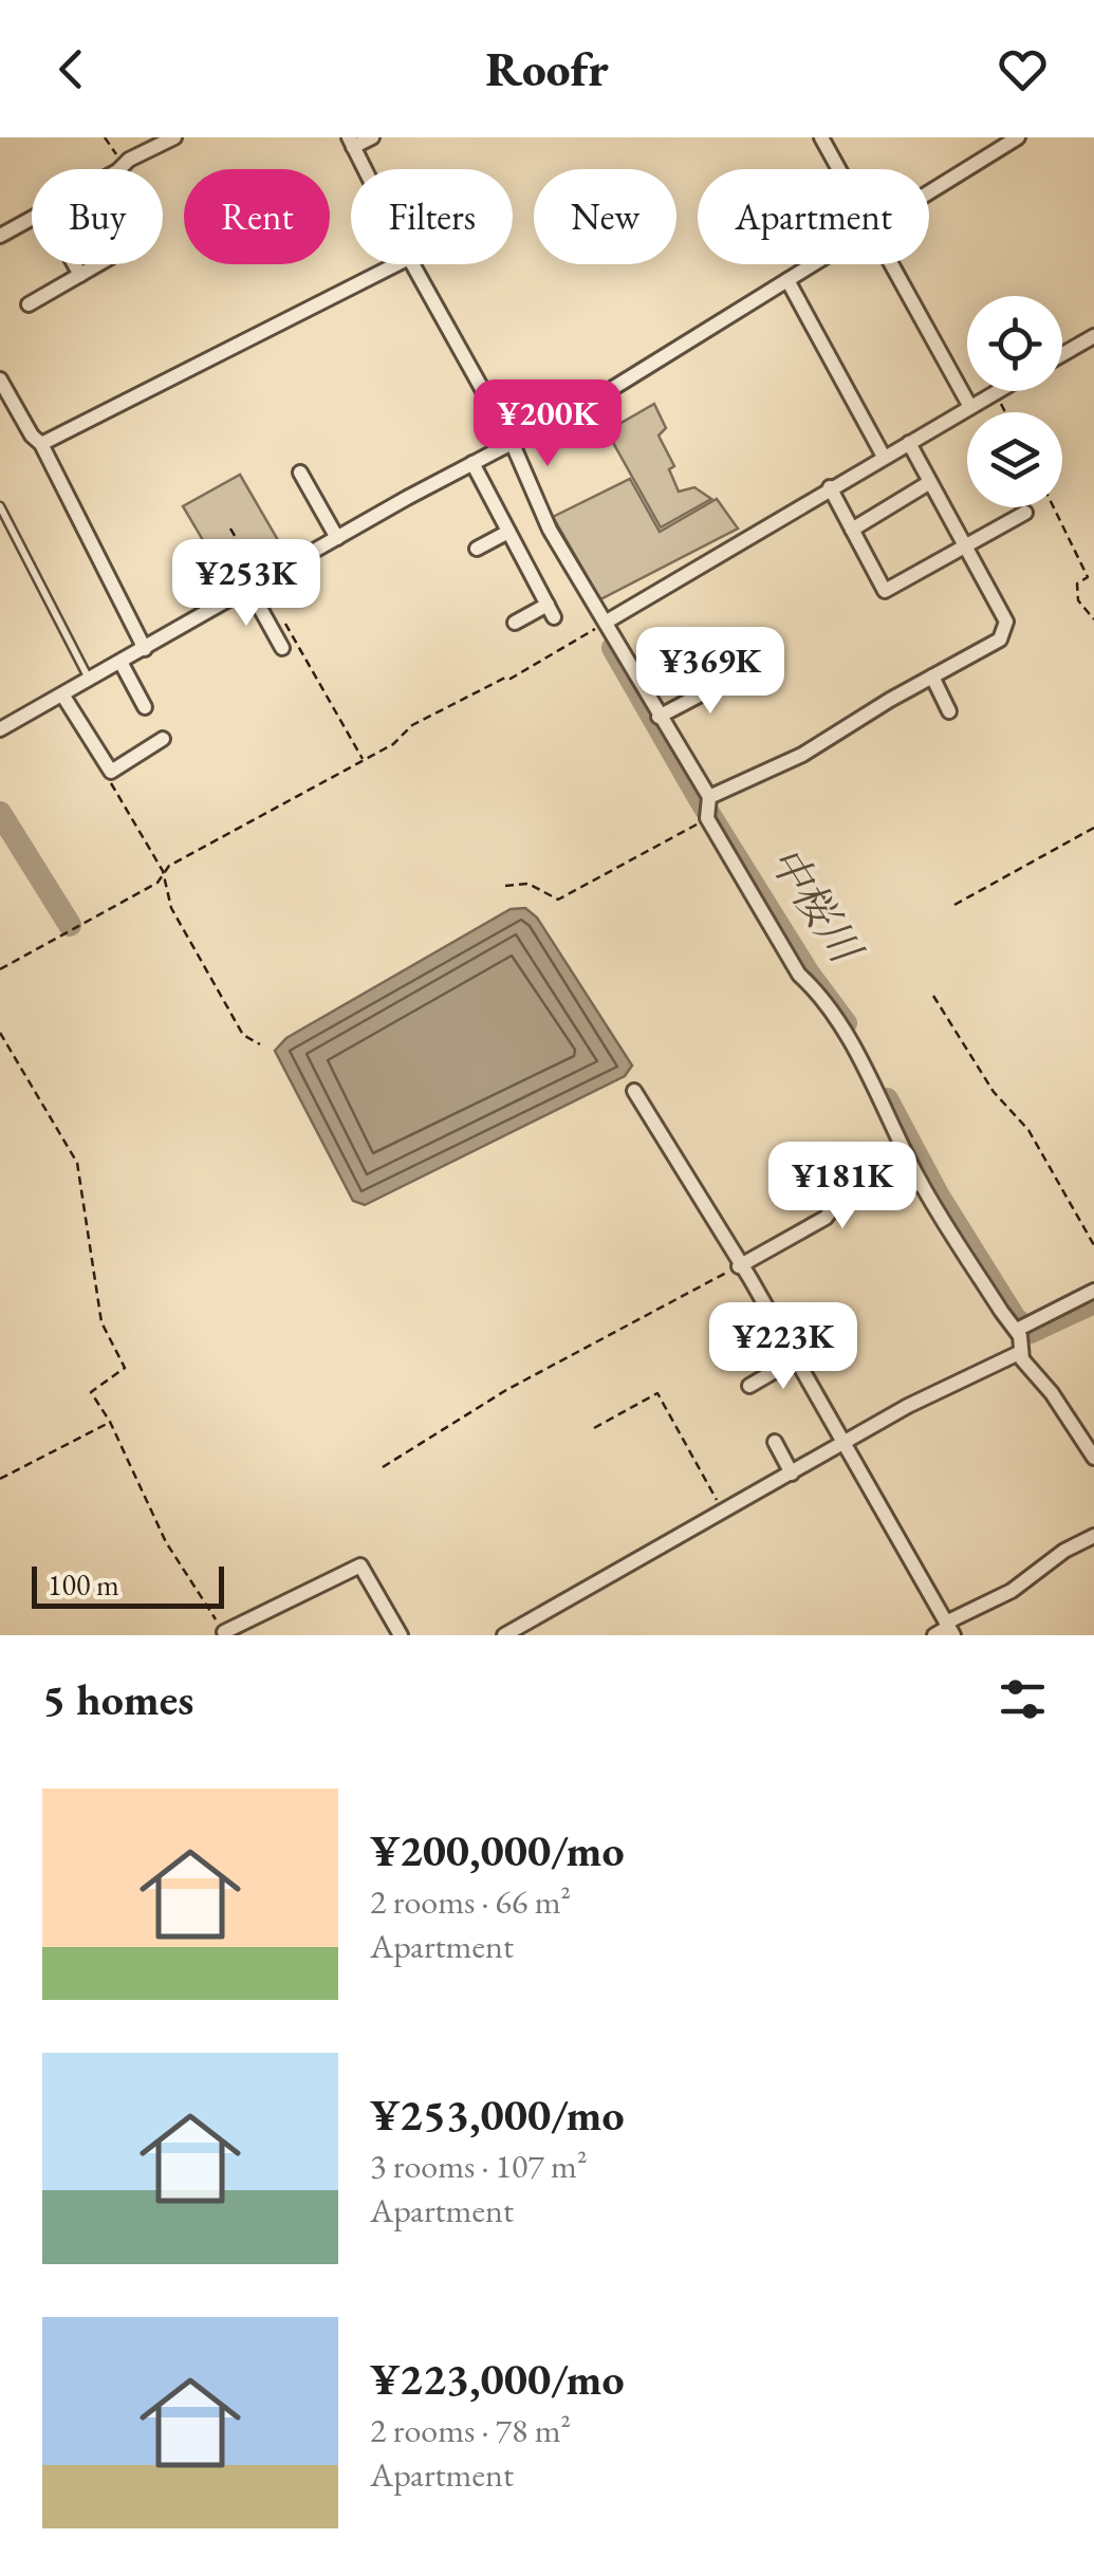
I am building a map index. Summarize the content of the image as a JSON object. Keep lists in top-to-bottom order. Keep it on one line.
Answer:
{"water":["中桜川"],"scale_bar":"100 m","page":{"header":"Roofr","chip":["Buy","Rent","Filters","New","Apartment"],"price":["¥200K","¥253K","¥369K","¥181K","¥223K"],"scale":"100 m","heading":"5 homes","list":[{"name":"¥200,000/mo","note":"2 rooms · 66 m² · Apartment"},{"name":"¥253,000/mo","note":"3 rooms · 107 m² · Apartment"},{"name":"¥223,000/mo","note":"2 rooms · 78 m² · Apartment"}]}}
